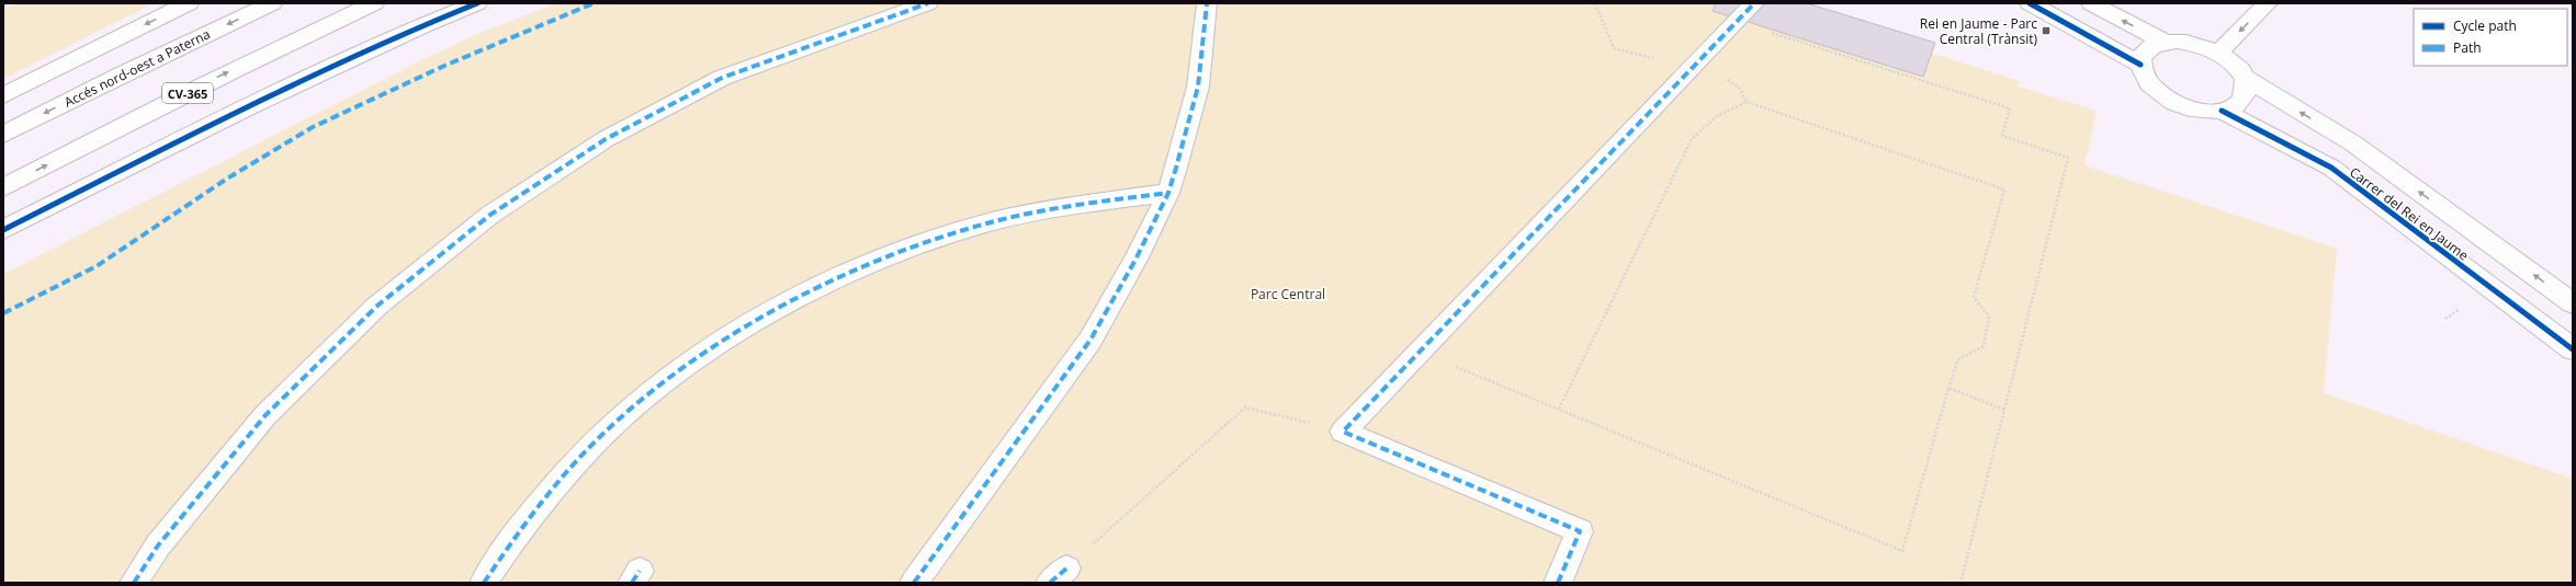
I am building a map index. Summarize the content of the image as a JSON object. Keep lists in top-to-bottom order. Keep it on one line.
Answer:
{"streets":{"street":["Accés nord-oest a Paterna","CV-365","Carrer del Rei en Jaume"]},"parks":["Parc Central"],"places":{"transit":["Rei en Jaume - Parc Central (Trànsit)"]},"legend":["Cycle path","Path"]}
